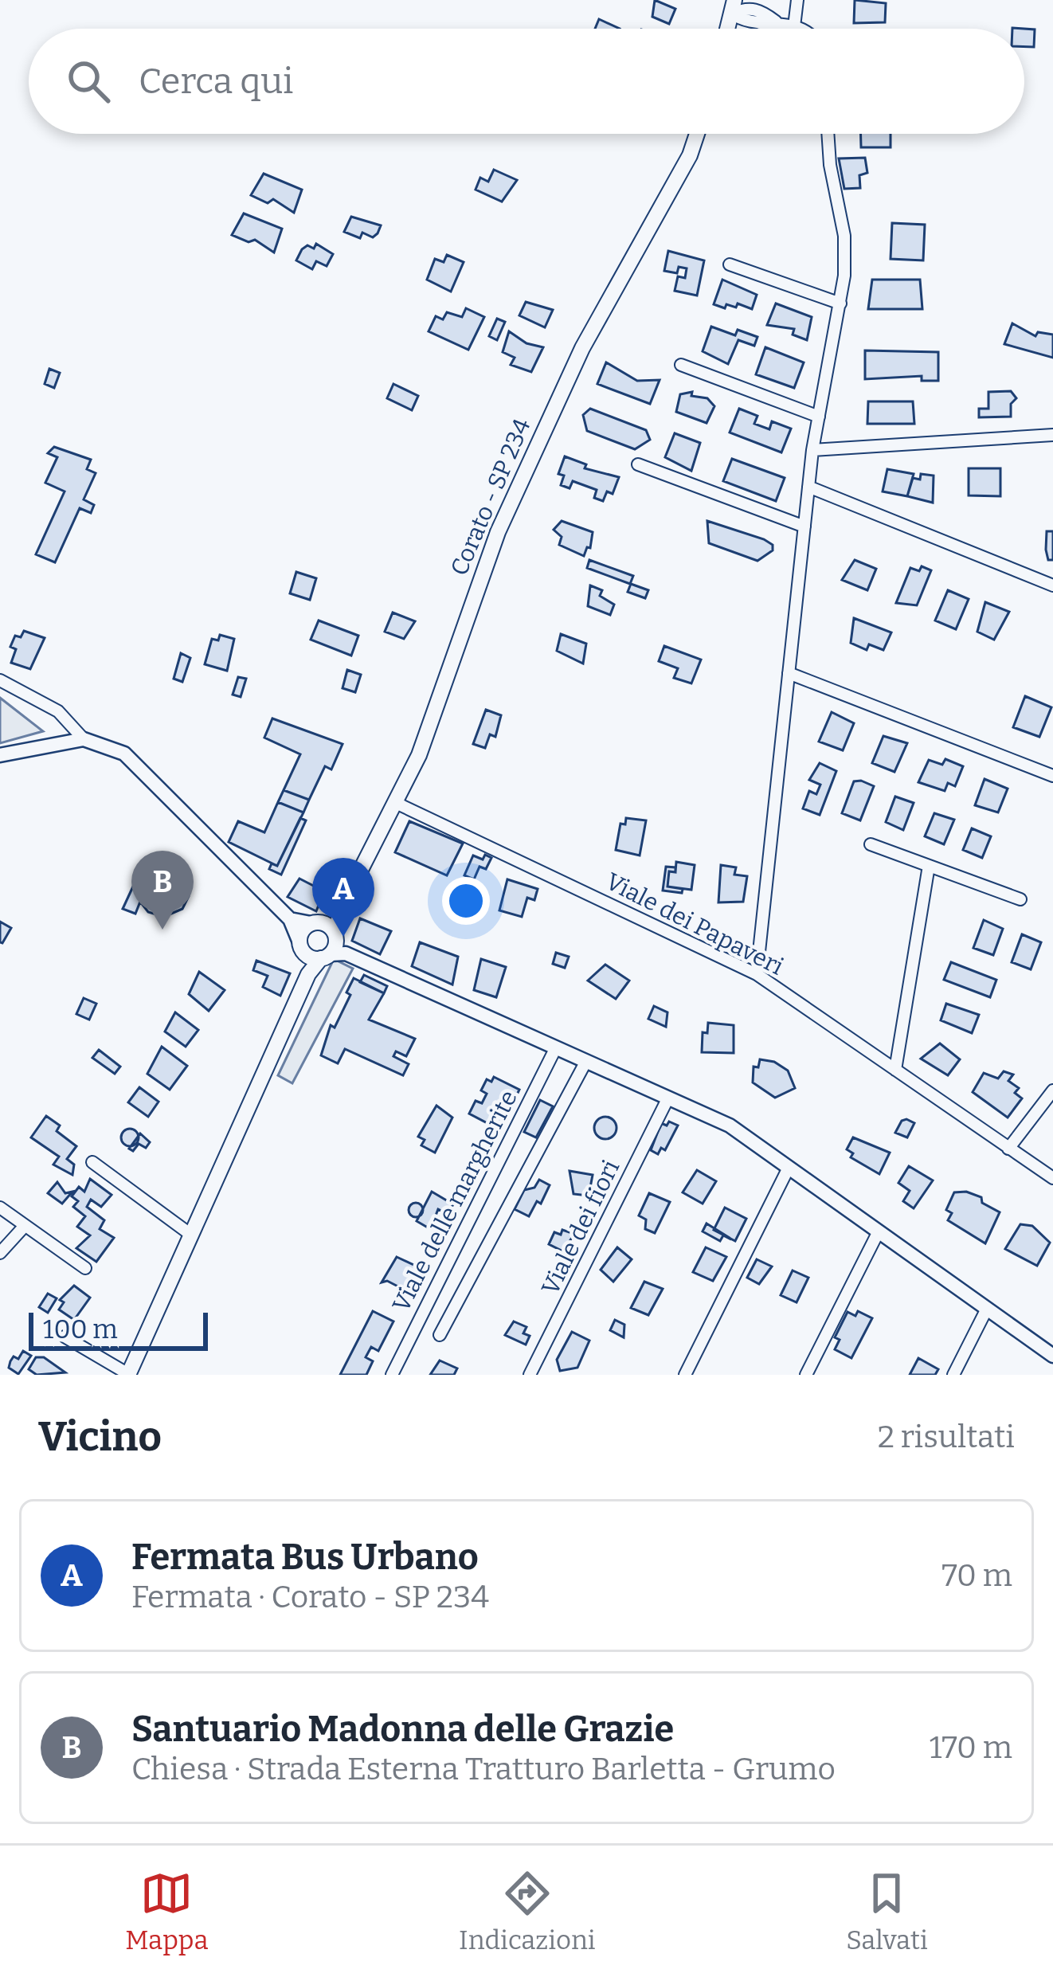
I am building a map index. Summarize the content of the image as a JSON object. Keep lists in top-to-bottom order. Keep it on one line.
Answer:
{"streets":{"main road":["Corato - SP 234"],"street":["Viale dei Papaveri","Viale delle margherite","Viale dei fiori"]},"crossings":[["Corato - SP 234","Viale dei Papaveri"]],"scale_bar":"100 m","page":{"search":"Cerca qui","pins":["B","A"],"scale":"100 m","heading":["Vicino","2 risultati"],"list":[{"mark":"A","name":"Fermata Bus Urbano","note":"Fermata · Corato - SP 234","value":"70 m"},{"mark":"B","name":"Santuario Madonna delle Grazie","note":"Chiesa · Strada Esterna Tratturo Barletta - Grumo","value":"170 m"}],"nav":["Mappa","Indicazioni","Salvati"]}}
